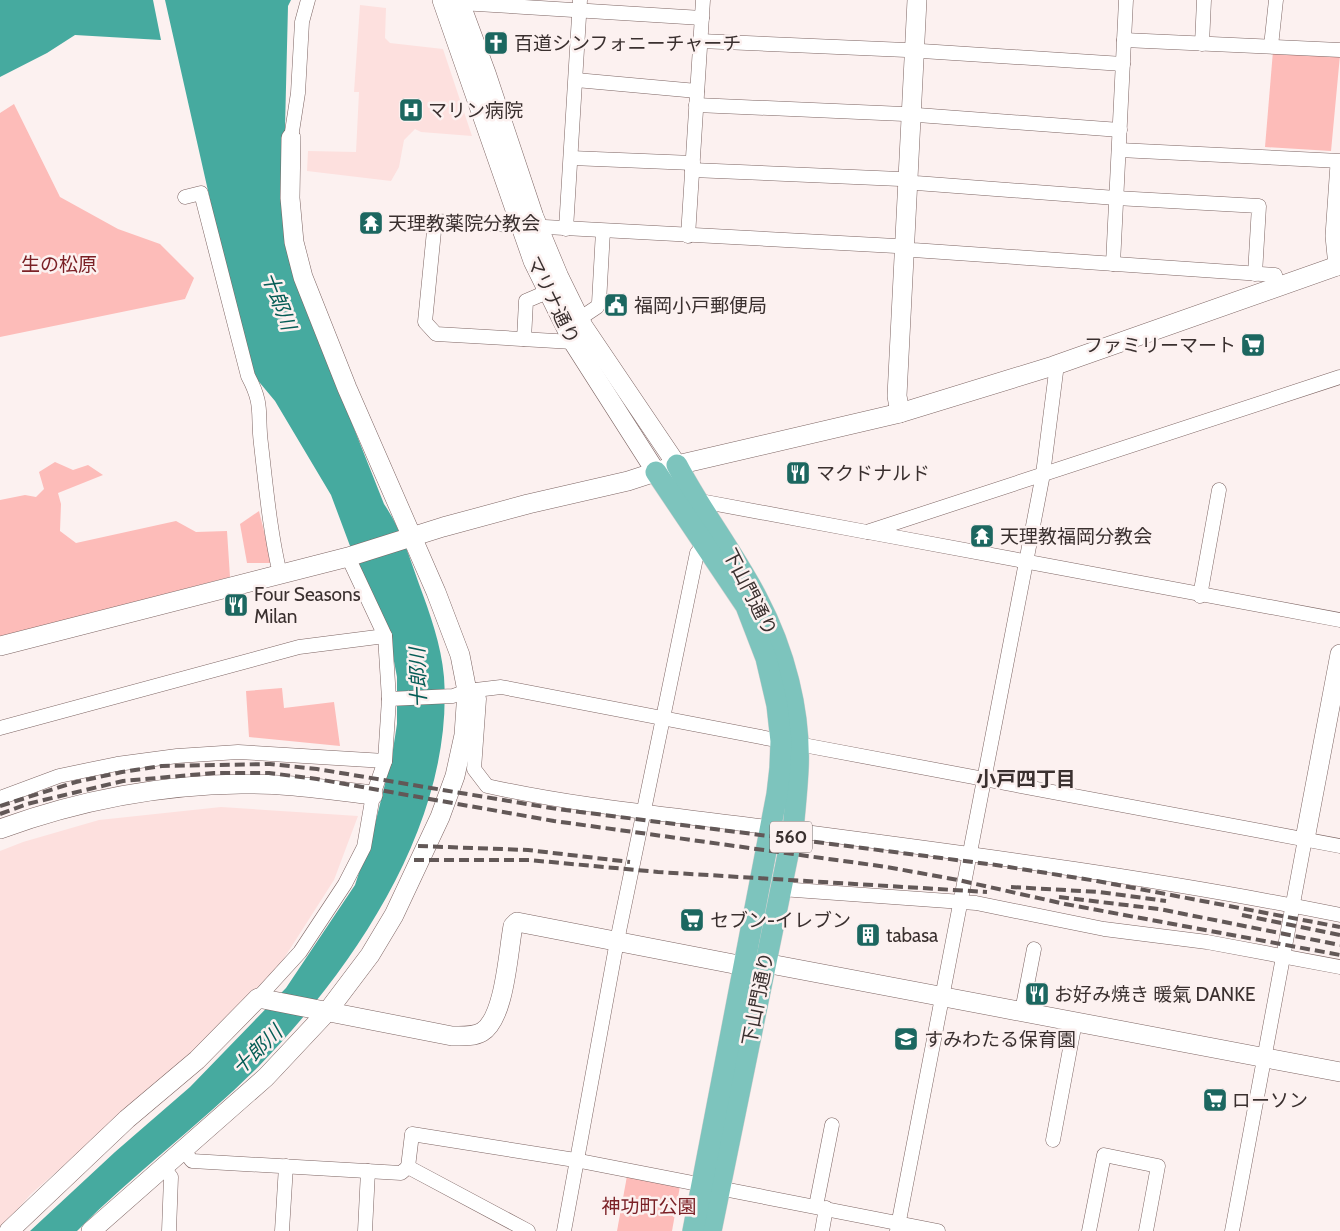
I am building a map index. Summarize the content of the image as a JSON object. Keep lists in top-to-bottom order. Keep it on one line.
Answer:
{"streets":{"main road":["下山門通り","560"],"street":["マリナ通り"]},"crossings":[["マリナ通り","下山門通り"]],"districts":["小戸四丁目"],"water":["十郎川"],"parks":["生の松原","神功町公園"],"places":{"church":["百道シンフォニーチャーチ"],"hospital":["マリン病院"],"temple":["天理教薬院分教会","天理教福岡分教会"],"public building":["福岡小戸郵便局"],"supermarket":["ファミリーマート","セブン-イレブン","ローソン"],"restaurant":["マクドナルド","Four Seasons Milan","お好み焼き 暖氣 DANKE"],"building":["tabasa"],"school or university":["すみわたる保育園"]}}
